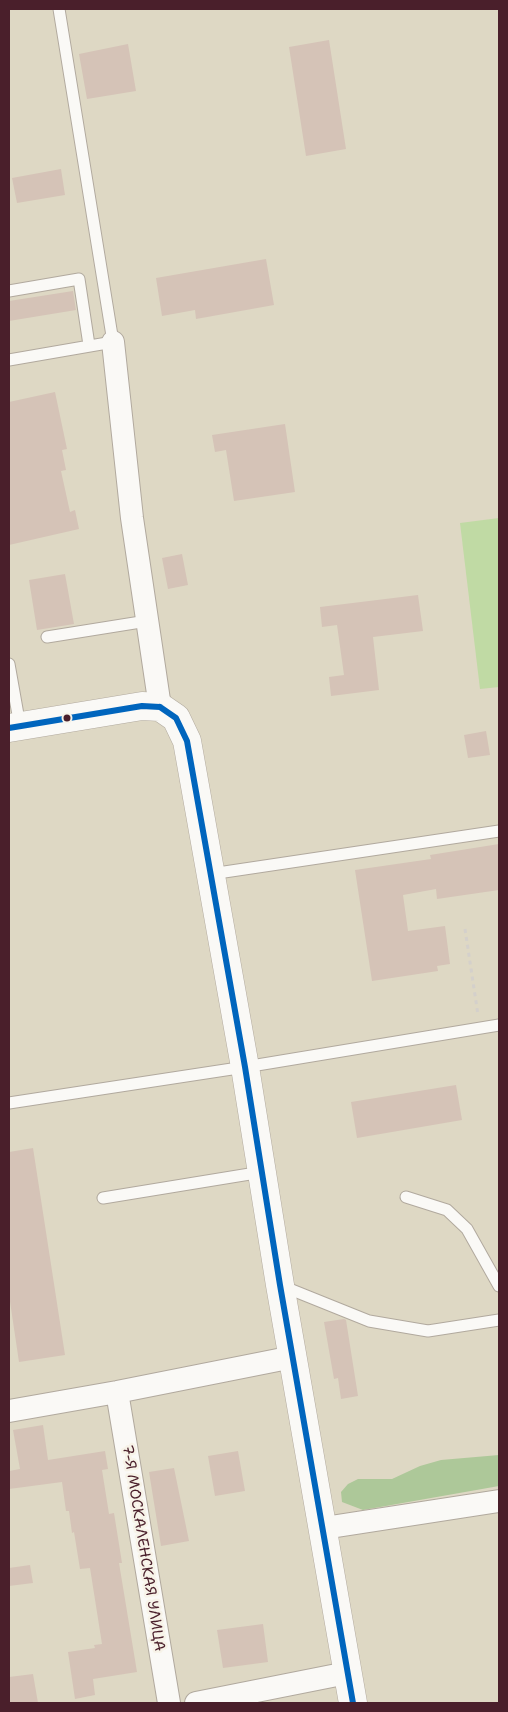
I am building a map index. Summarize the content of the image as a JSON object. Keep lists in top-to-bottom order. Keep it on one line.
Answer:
{"streets":{"street":["7-Я МОСКАЛЕНСКАЯ УЛИЦА"]}}
